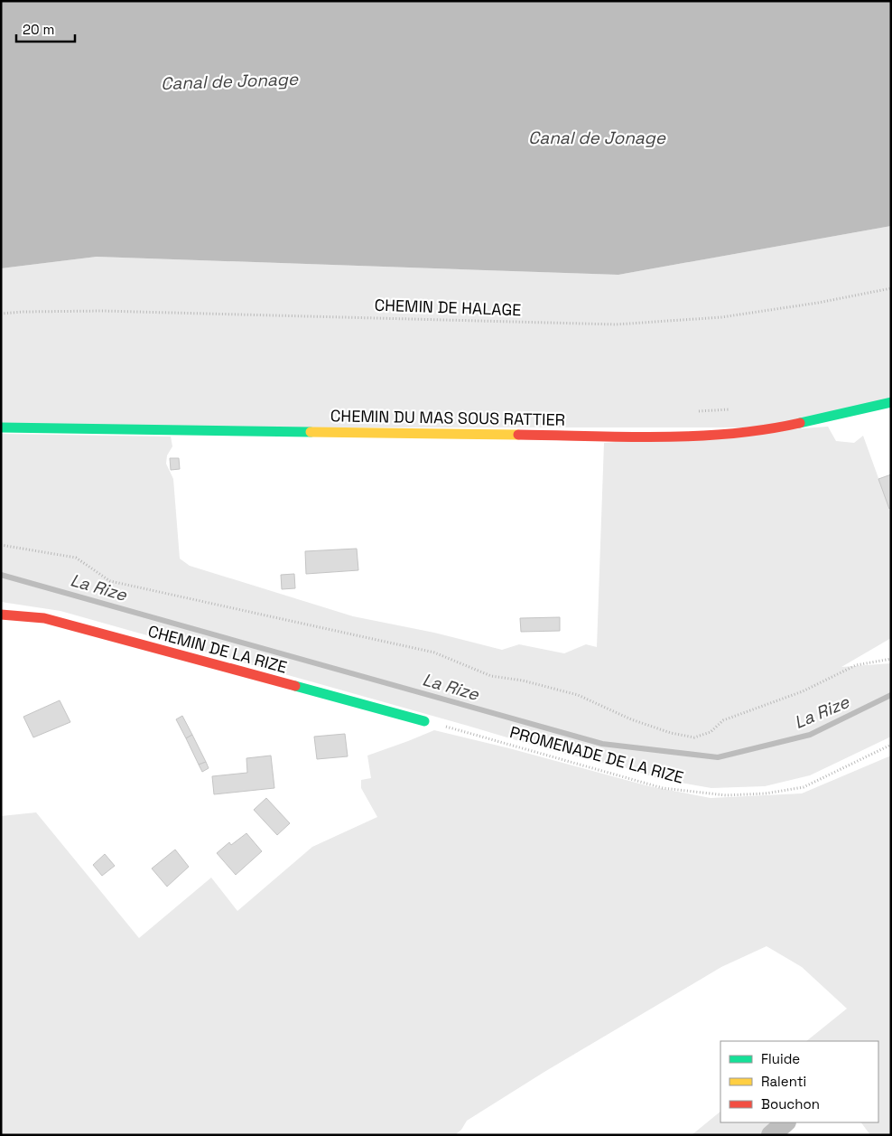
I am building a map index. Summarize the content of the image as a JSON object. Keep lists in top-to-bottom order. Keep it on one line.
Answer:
{"streets":{"street":["CHEMIN DU MAS SOUS RATTIER","CHEMIN DE LA RIZE"],"path":["CHEMIN DE HALAGE","PROMENADE DE LA RIZE"]},"crossings":[["CHEMIN DE LA RIZE","PROMENADE DE LA RIZE"]],"water":["Canal de Jonage","La Rize"],"legend":["Fluide","Ralenti","Bouchon"],"scale_bar":"20 m"}
